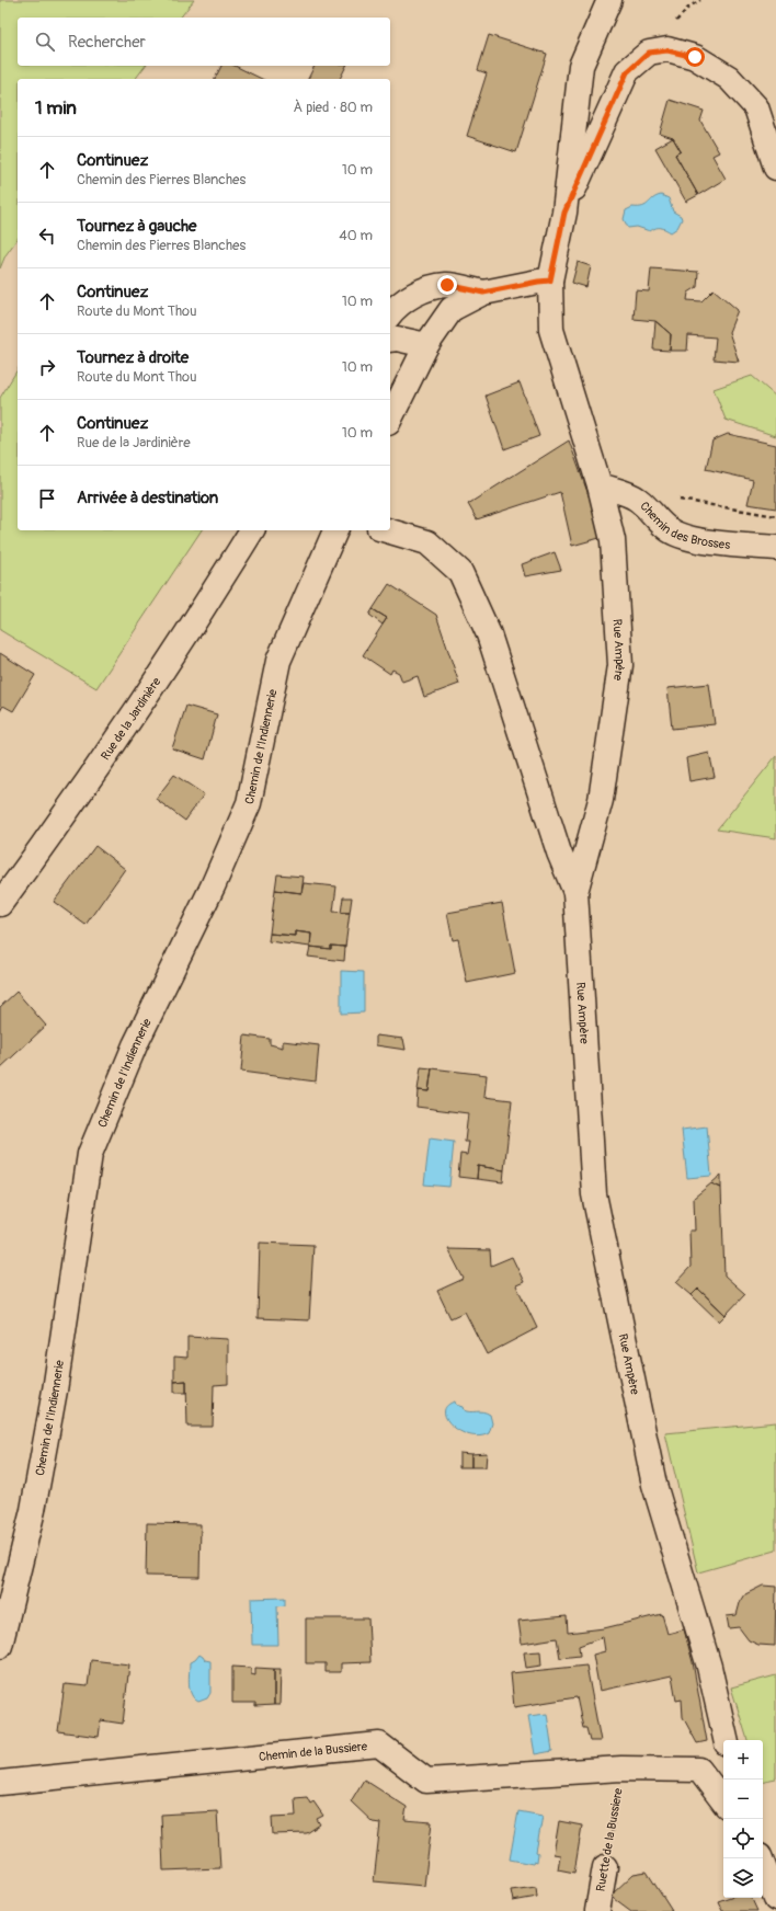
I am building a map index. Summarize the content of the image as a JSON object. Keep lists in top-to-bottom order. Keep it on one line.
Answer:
{"streets":{"street":["Chemin des Brosses","Rue Ampère","Rue de la Jardinière","Chemin de l'Indiennerie","Chemin de la Bussiere","Ruette de la Bussiere"]},"crossings":[["Chemin des Brosses","Rue Ampère"],["Chemin de la Bussiere","Ruette de la Bussiere"]],"page":{"search":"Rechercher","heading":["1 min","À pied · 80 m"],"list":[["Continuez","Chemin des Pierres Blanches","10 m"],["Tournez à gauche","Chemin des Pierres Blanches","40 m"],["Continuez","Route du Mont Thou","10 m"],["Tournez à droite","Route du Mont Thou","10 m"],["Continuez","Rue de la Jardinière","10 m"],"Arrivée à destination"],"map_buttons":["+","−"]}}
